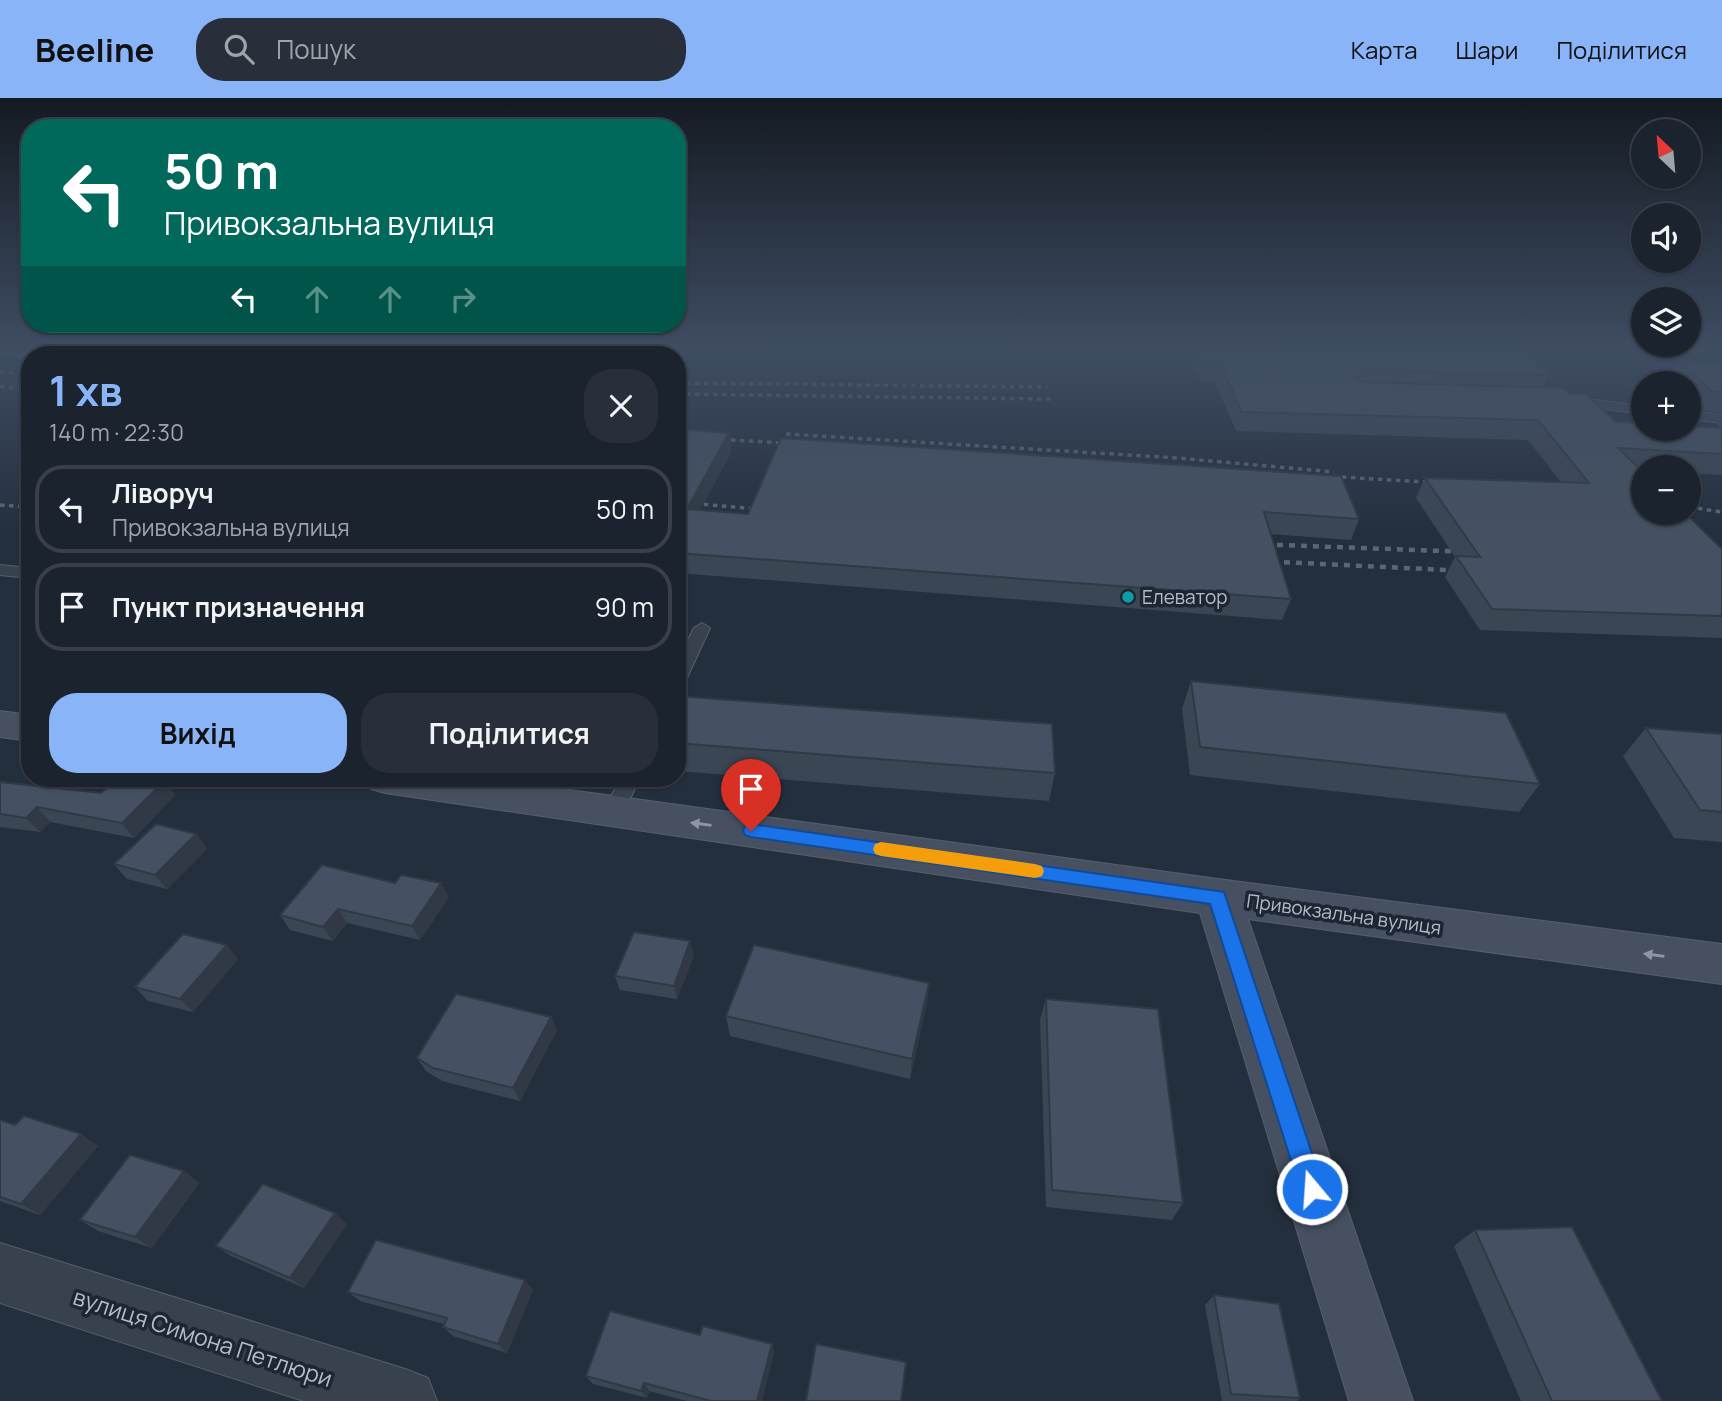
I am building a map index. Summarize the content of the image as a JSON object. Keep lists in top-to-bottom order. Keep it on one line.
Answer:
{"streets":{"street":["Привокзальна вулиця","вулиця Симона Петлюри"]},"one_way":["Привокзальна вулиця"],"places":["Елеватор"],"north":"top left","page":{"header":"Beeline","search":"Пошук","nav":["Карта","Шари","Поділитися"],"map_buttons":["+","−"],"turn":["50 m","Привокзальна вулиця"],"heading":["1 хв","140 m · 22:30"],"list":[{"name":"Ліворуч","note":"Привокзальна вулиця","value":"50 m"},{"name":"Пункт призначення","value":"90 m"}],"buttons":["Вихід","Поділитися"]}}
